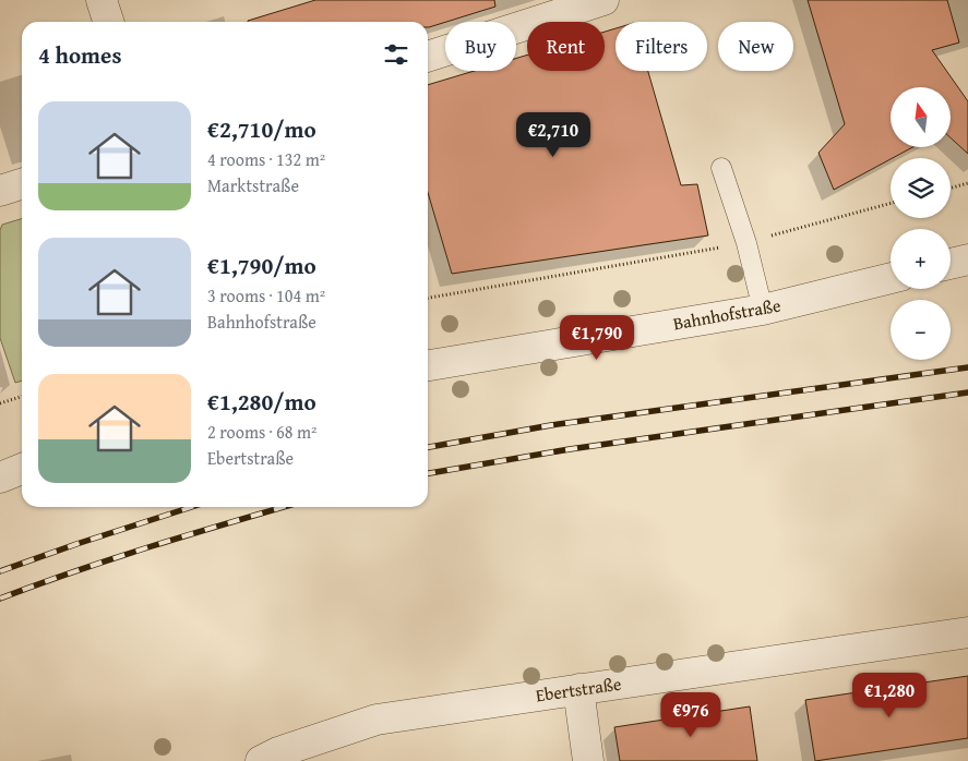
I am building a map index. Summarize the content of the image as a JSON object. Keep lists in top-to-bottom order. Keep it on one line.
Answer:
{"streets":{"street":["Bahnhofstraße","Ebertstraße"]},"north":"top","page":{"chip":["Buy","Rent","Filters","New"],"heading":"4 homes","map_buttons":["+","−"],"list":[{"name":"€2,710/mo","note":"4 rooms · 132 m² · Marktstraße"},{"name":"€1,790/mo","note":"3 rooms · 104 m² · Bahnhofstraße"},{"name":"€1,280/mo","note":"2 rooms · 68 m² · Ebertstraße"}],"price":["€2,710","€1,790","€1,280","€976"]}}
